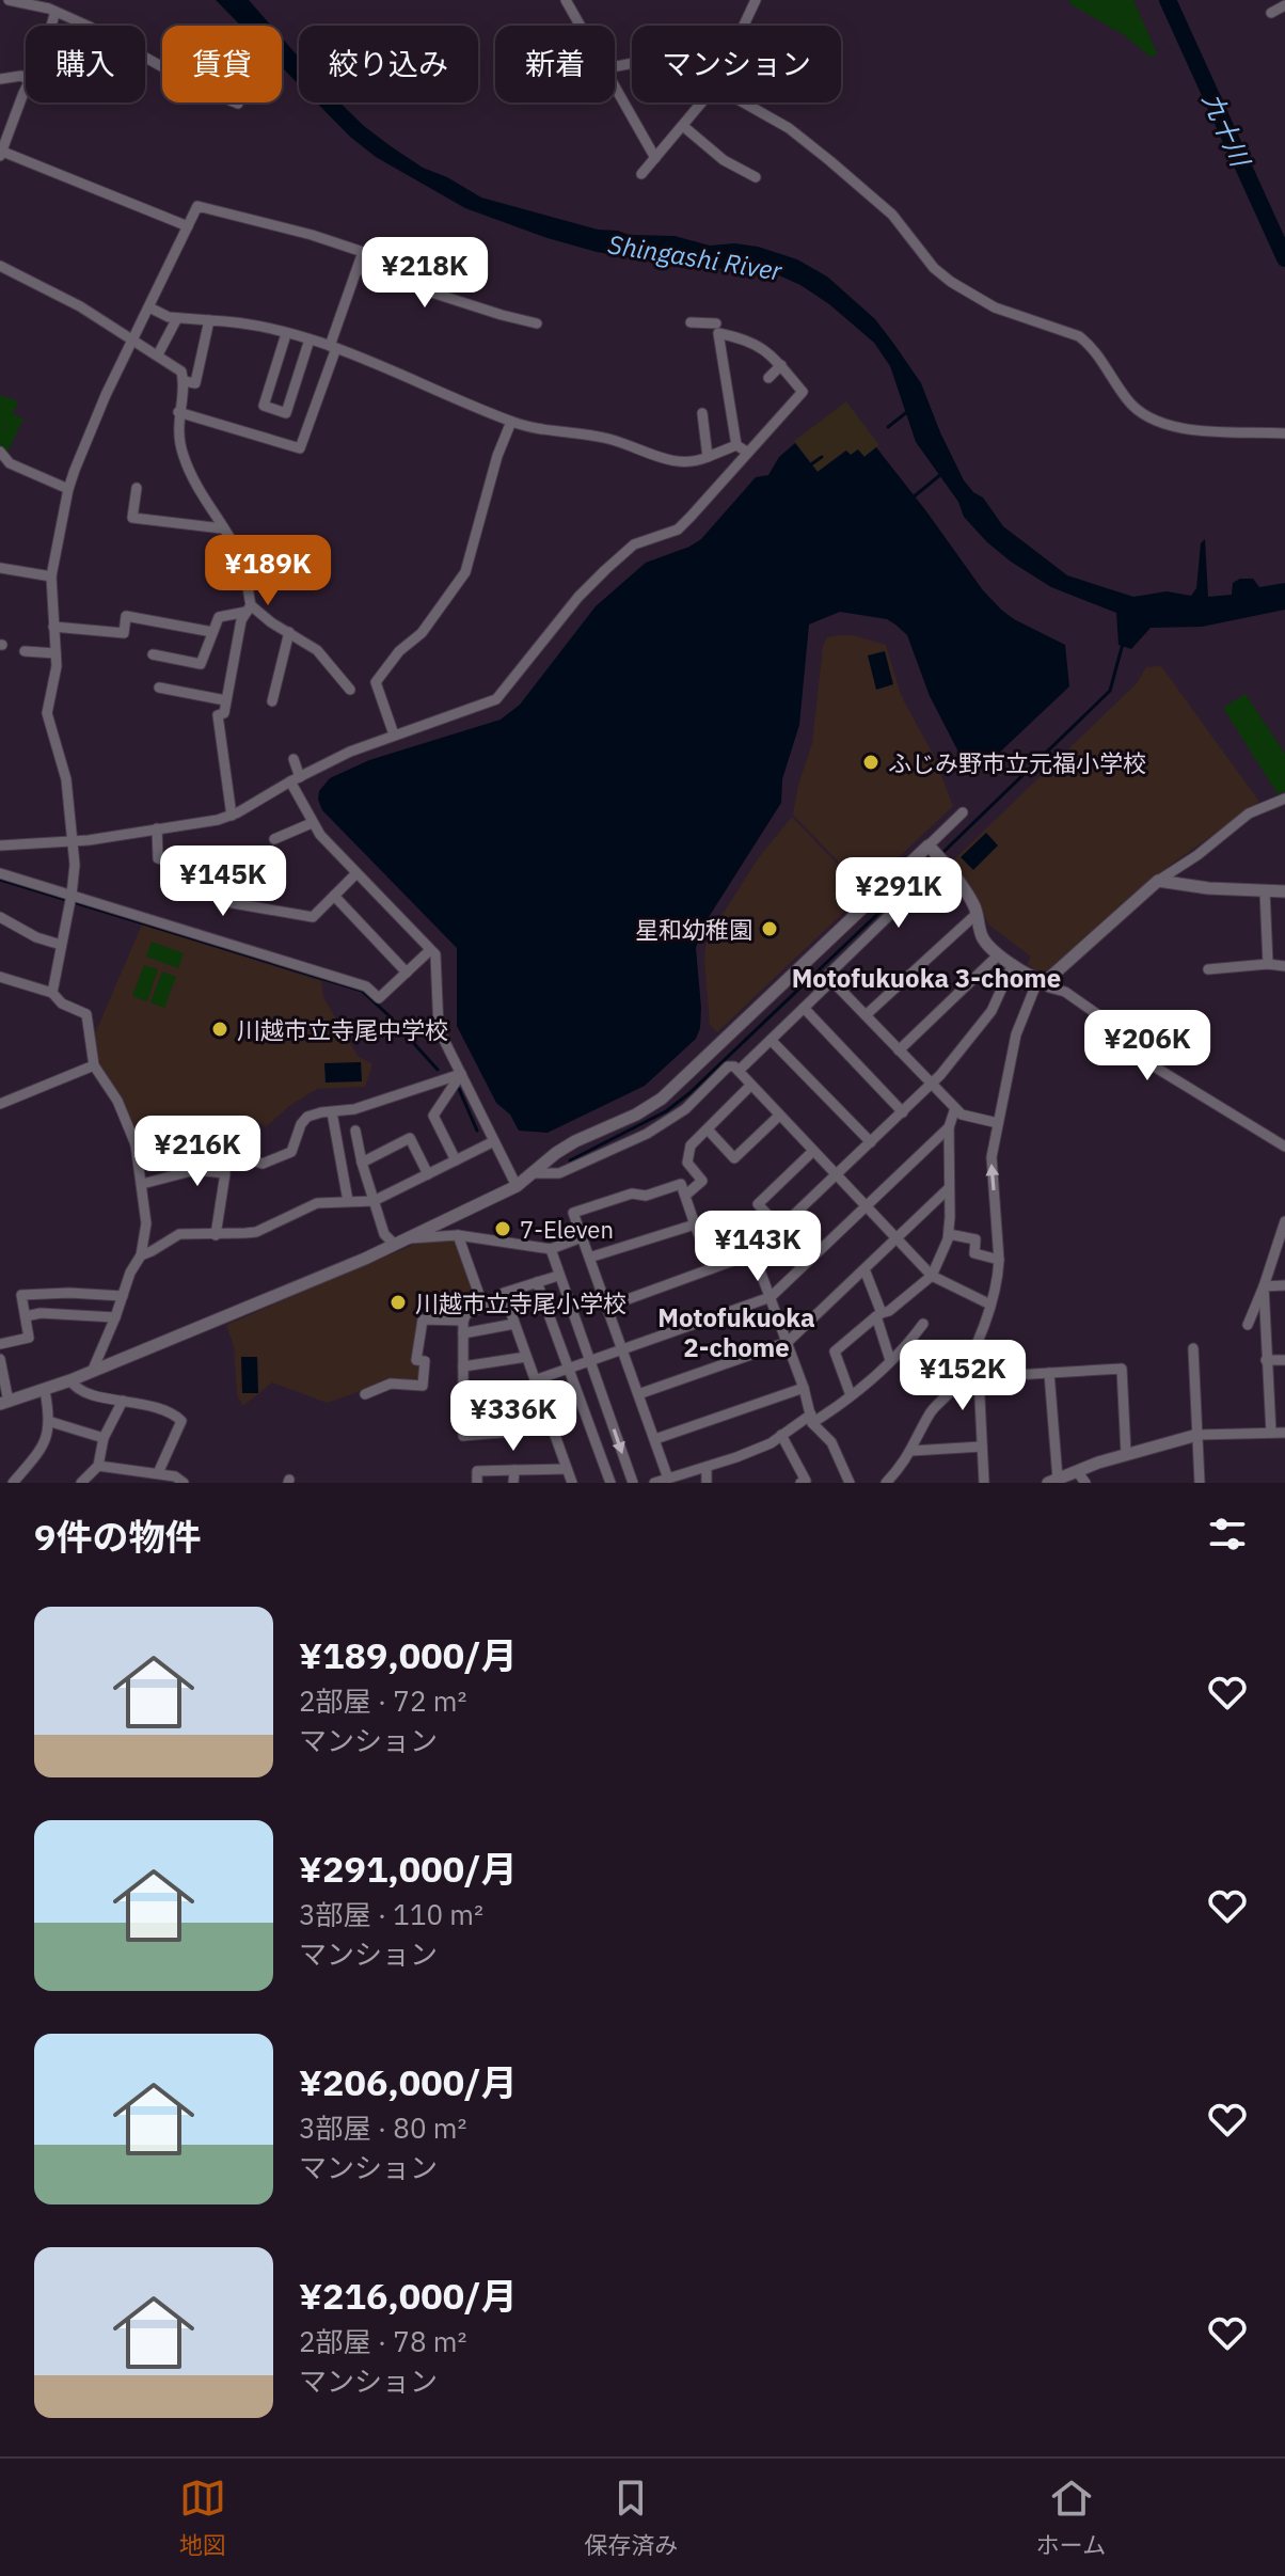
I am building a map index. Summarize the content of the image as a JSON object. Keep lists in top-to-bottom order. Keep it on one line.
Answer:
{"districts":["Motofukuoka 3-chome","Motofukuoka 2-chome"],"water":["九十川","Shingashi River"],"places":["ふじみ野市立元福小学校","星和幼稚園","川越市立寺尾中学校","7-Eleven","川越市立寺尾小学校"],"page":{"chip":["購入","賃貸","絞り込み","新着","マンション"],"price":["¥218K","¥189K","¥145K","¥291K","¥206K","¥216K","¥143K","¥152K","¥336K"],"heading":"9件の物件","list":[{"name":"¥189,000/月","note":"2部屋 · 72 m² · マンション"},{"name":"¥291,000/月","note":"3部屋 · 110 m² · マンション"},{"name":"¥206,000/月","note":"3部屋 · 80 m² · マンション"},{"name":"¥216,000/月","note":"2部屋 · 78 m² · マンション"}],"tabs":["地図","保存済み","ホーム"]}}
